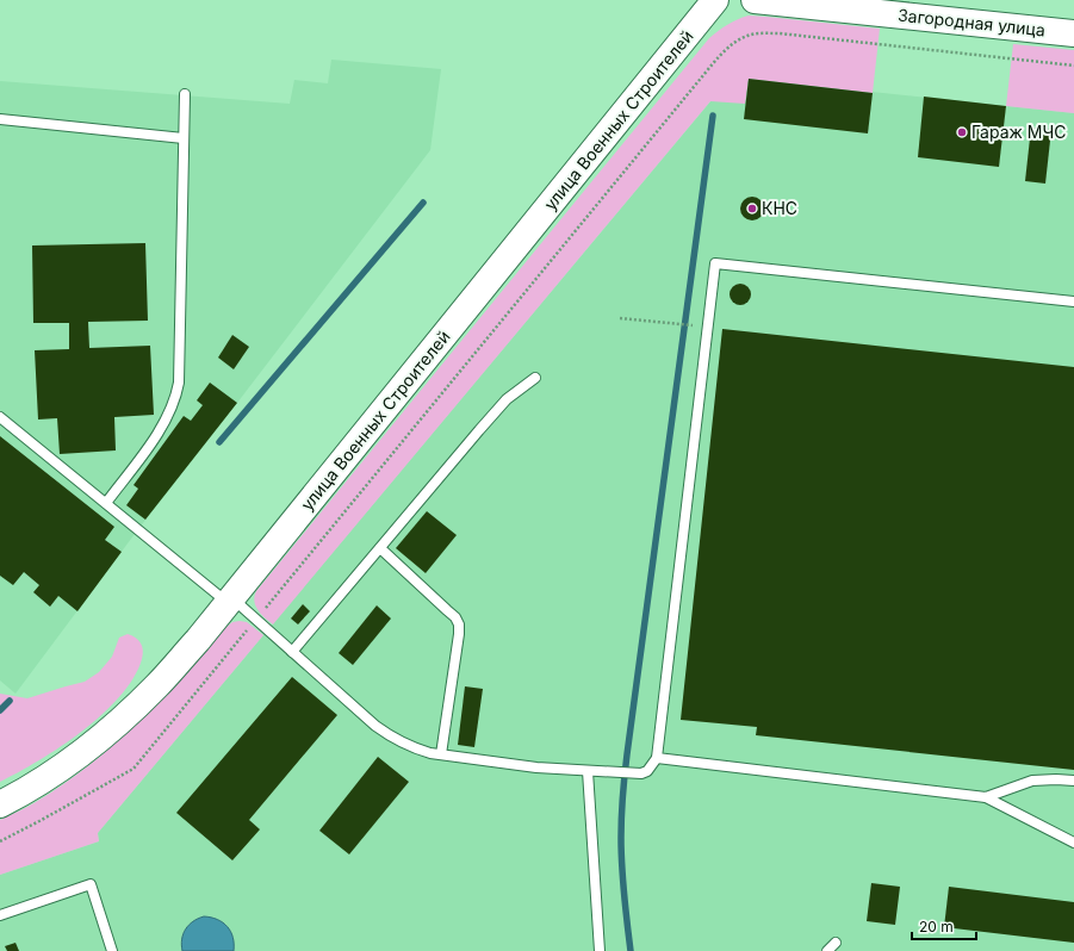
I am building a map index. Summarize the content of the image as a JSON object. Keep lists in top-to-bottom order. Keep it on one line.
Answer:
{"streets":{"street":["Загородная улица","улица Военных Строителей"]},"places":["Гараж МЧС","КНС"],"scale_bar":"20 m"}
